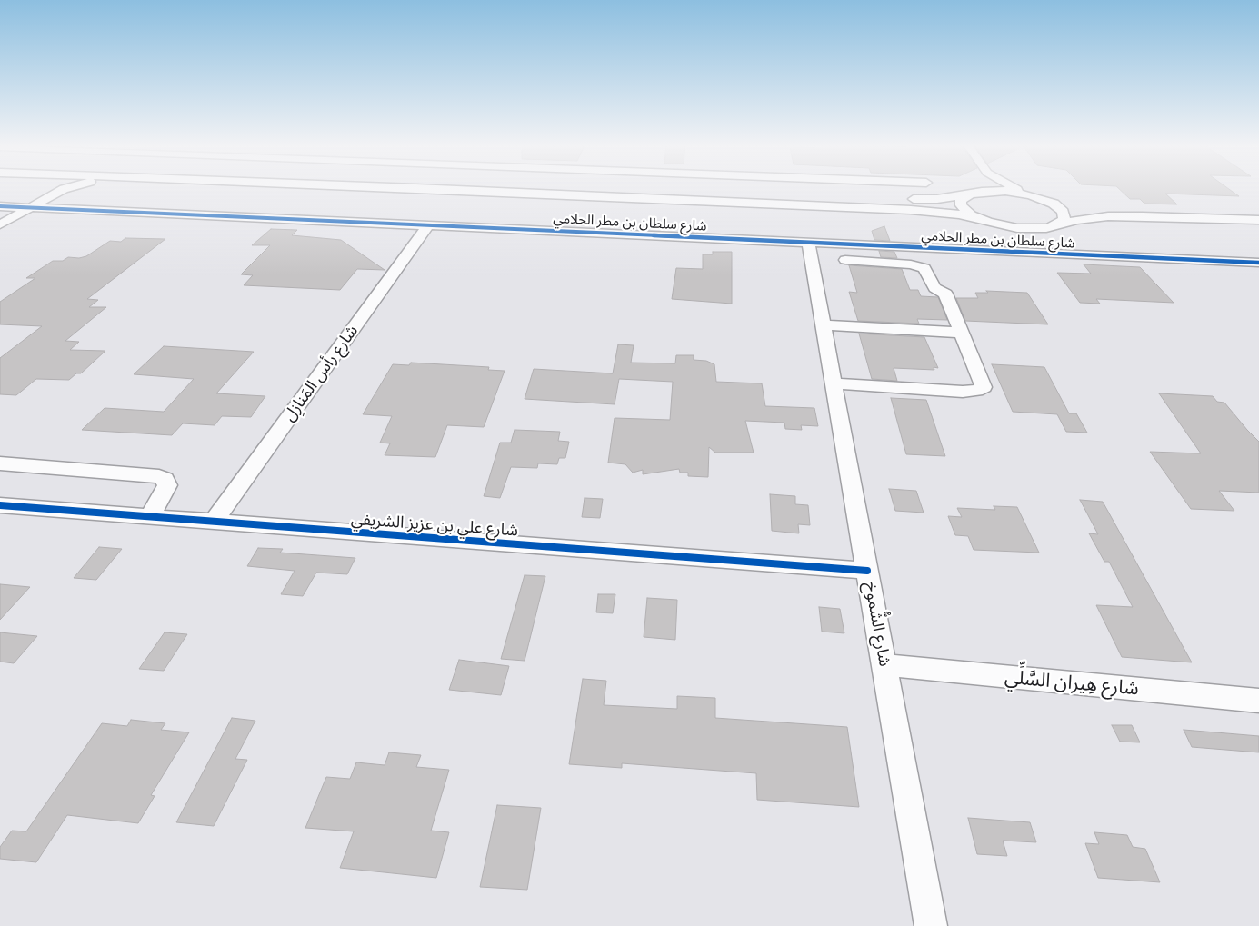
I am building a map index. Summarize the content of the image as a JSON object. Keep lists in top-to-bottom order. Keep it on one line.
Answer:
{"streets":{"street":["شارع سلطان بن مطر الحلامي","شارع رأس المَنازِل","شارع علي بن عزيز الشريفي","شارع الشُّموخ","شارع هِيران السَّلِّي"]},"crossings":[["شارع سلطان بن مطر الحلامي","شارع رأس المَنازِل"],["شارع سلطان بن مطر الحلامي","شارع الشُّموخ"],["شارع رأس المَنازِل","شارع علي بن عزيز الشريفي"],["شارع علي بن عزيز الشريفي","شارع الشُّموخ"],["شارع الشُّموخ","شارع هِيران السَّلِّي"]]}
